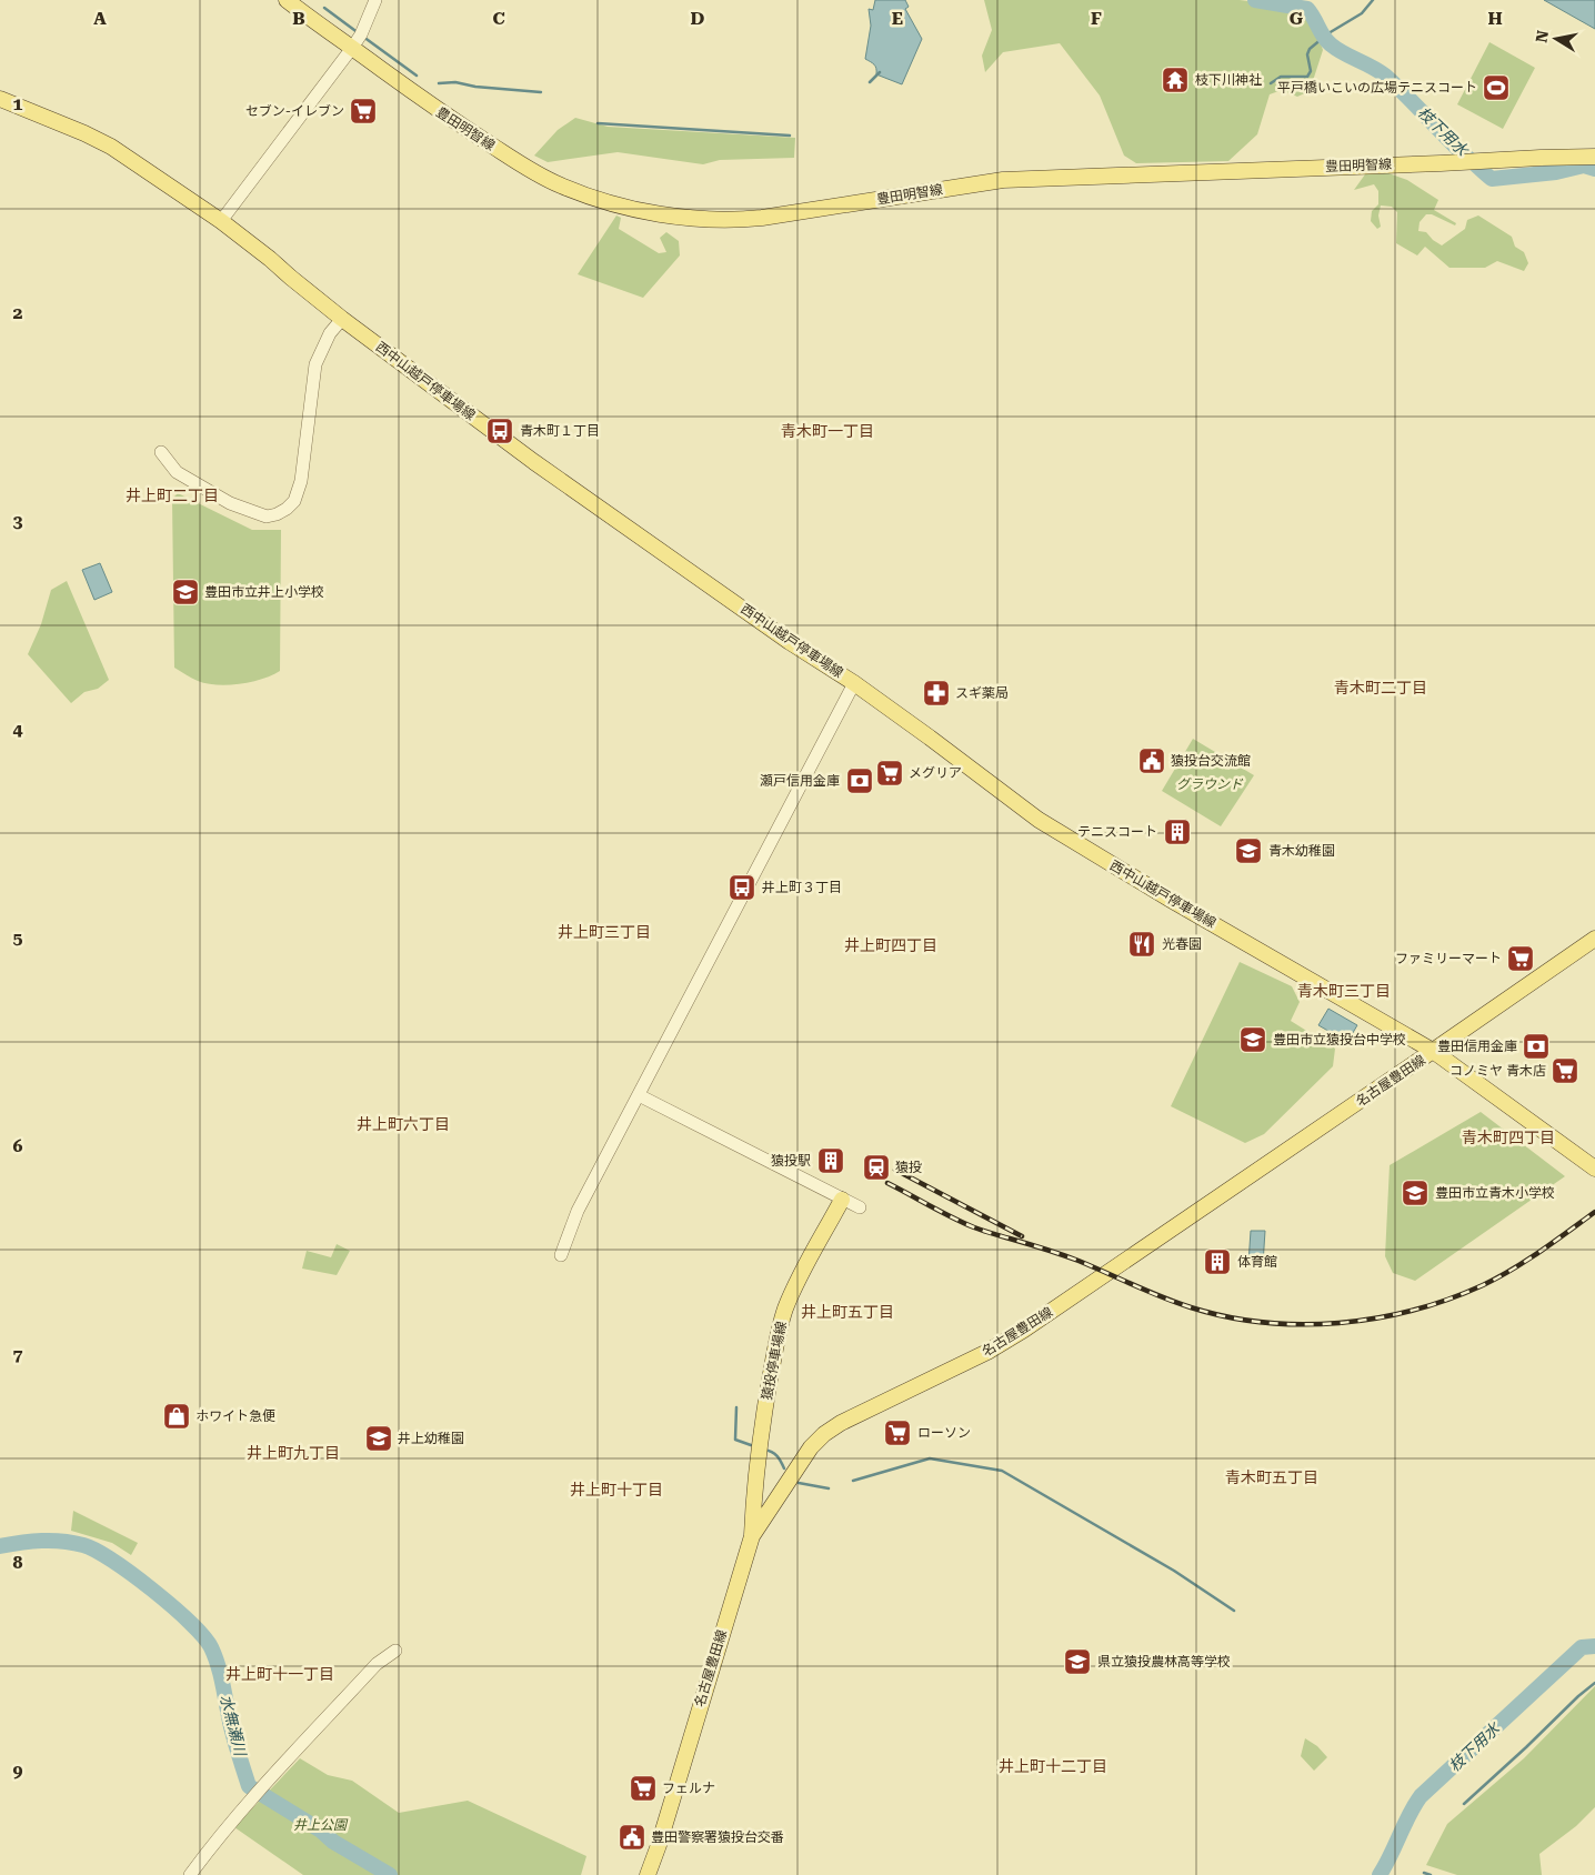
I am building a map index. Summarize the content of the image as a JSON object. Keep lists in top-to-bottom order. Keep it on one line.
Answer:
{"streets":{"main road":["豊田明智線","西中山越戸停車場線","名古屋豊田線","猿投停車場線"]},"crossings":[["西中山越戸停車場線","名古屋豊田線"],["名古屋豊田線","猿投停車場線"]],"districts":["青木町一丁目","井上町二丁目","青木町二丁目","井上町三丁目","井上町四丁目","青木町三丁目","井上町六丁目","青木町四丁目","井上町五丁目","井上町九丁目","青木町五丁目","井上町十丁目","井上町十一丁目","井上町十二丁目"],"water":["枝下用水","水無瀬川"],"parks":["グラウンド","井上公園"],"places":{"temple":["枝下川神社"],"sports":["平戸橋いこいの広場テニスコート"],"supermarket":["セブン-イレブン","メグリア","ファミリーマート","コノミヤ 青木店","ローソン","フェルナ"],"bus stop":["青木町１丁目","井上町３丁目"],"school or university":["豊田市立井上小学校","青木幼稚園","豊田市立猿投台中学校","豊田市立青木小学校","井上幼稚園","県立猿投農林高等学校"],"pharmacy":["スギ薬局"],"public building":["猿投台交流館","豊田警察署猿投台交番"],"bank":["瀬戸信用金庫","豊田信用金庫"],"building":["テニスコート","猿投駅","体育館"],"restaurant":["光春園"],"station":["猿投"],"shop":["ホワイト急便"]},"north":"left","grid":{"columns":["A","B","C","D","E","F","G","H"],"rows":["1","2","3","4","5","6","7","8","9"]}}
